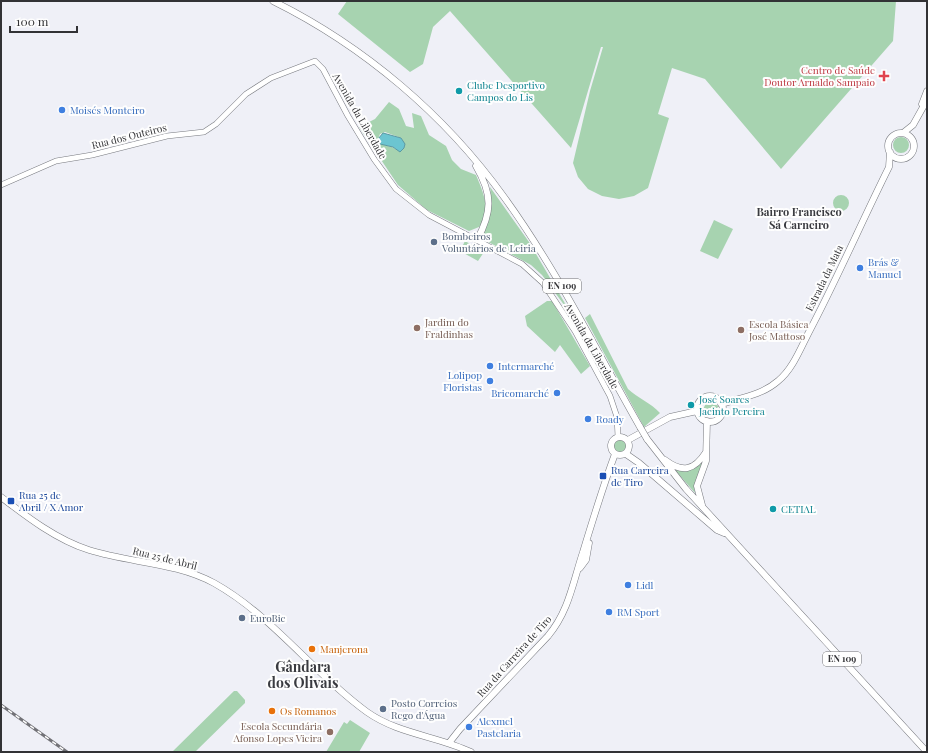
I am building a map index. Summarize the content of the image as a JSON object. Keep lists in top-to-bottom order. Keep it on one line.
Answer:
{"streets":{"main road":["Estrada da Mata","EN 109","Rua 25 de Abril","Rua da Carreira de Tiro"],"street":["Avenida da Liberdade","Rua dos Outeiros"]},"crossings":[["Avenida da Liberdade","Rua dos Outeiros"],["Avenida da Liberdade","Rua da Carreira de Tiro"],["Rua 25 de Abril","Rua da Carreira de Tiro"]],"districts":["Bairro Francisco Sá Carneiro","Gândara dos Olivais"],"places":{"health":["Centro de Saúde Doutor Arnaldo Sampaio"],"other":["Clube Desportivo Campos do Lis","Moisés Monteiro","Bombeiros Voluntários de Leiria","Brás & Manuel","Jardim do Fraldinhas","Escola Básica José Mattoso","Intermarché","Lolipop Floristas","Bricomarché","José Soares Jacinto Pereira","Roady","CETIAL","Lidl","RM Sport","EuroBic","Manjerona","Posto Correios Rego d'Água","Os Romanos","Alexmel Pastelaria","Escola Secundária Afonso Lopes Vieira"],"transit":["Rua Carreira de Tiro","Rua 25 de Abril / X Amor"]},"scale_bar":"100 m"}
